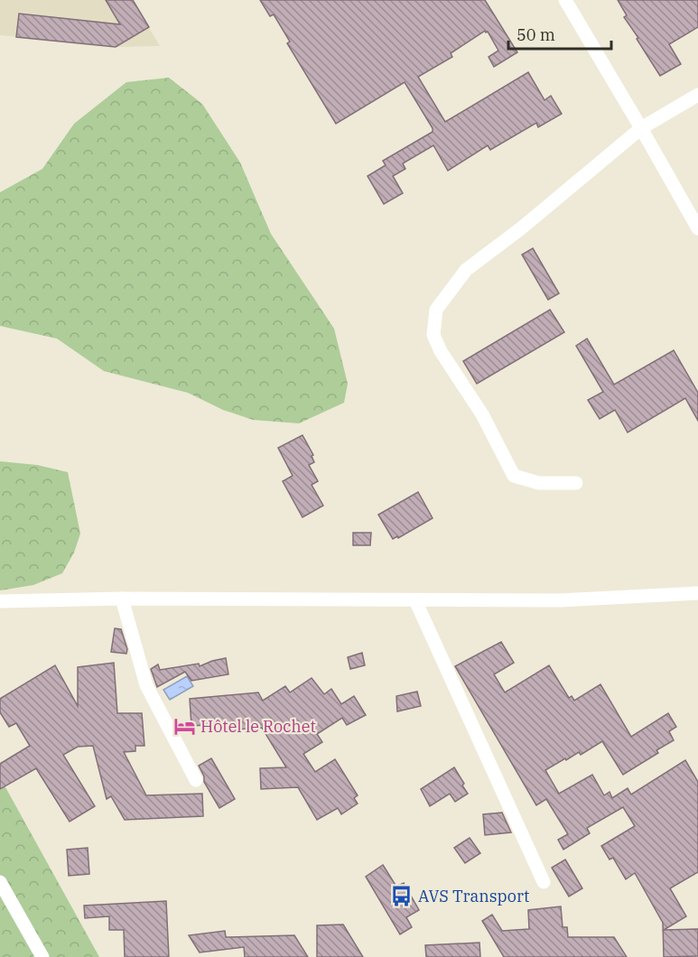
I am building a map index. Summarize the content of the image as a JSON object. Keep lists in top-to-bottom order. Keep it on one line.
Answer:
{"places":{"hotel":["Hôtel le Rochet"],"bus stop":["AVS Transport"]},"scale_bar":"50 m"}
